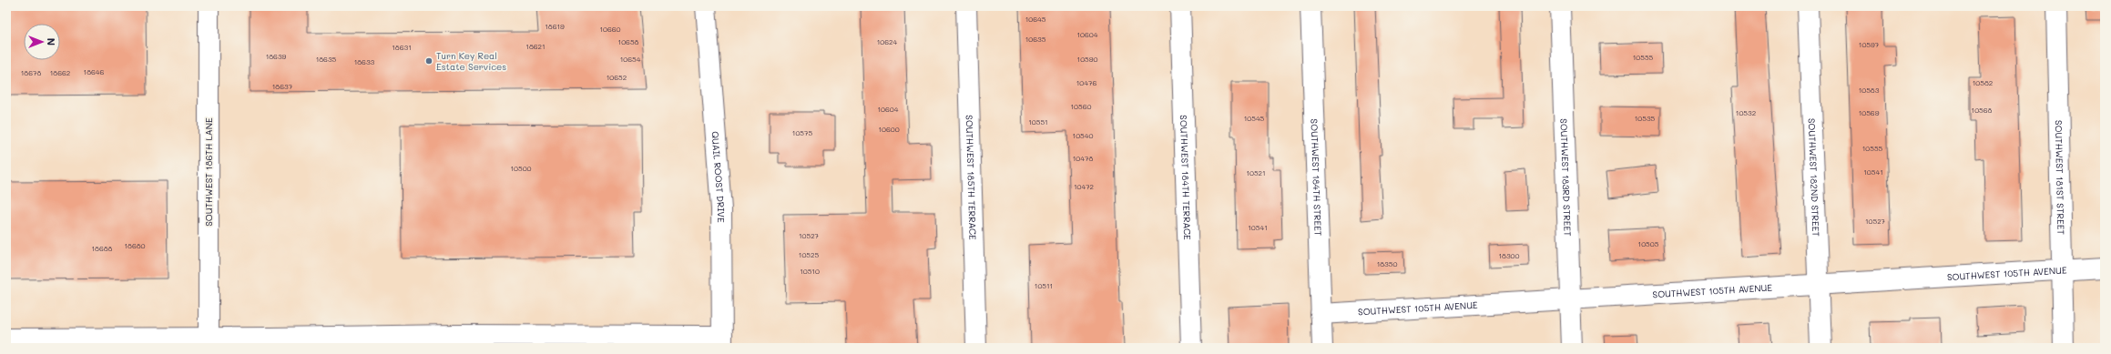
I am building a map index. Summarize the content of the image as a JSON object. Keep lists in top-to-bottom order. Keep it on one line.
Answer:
{"streets":{"street":["SOUTHWEST 186TH LANE","QUAIL ROOST DRIVE","SOUTHWEST 185TH TERRACE","SOUTHWEST 184TH STREET","SOUTHWEST 182ND STREET","SOUTHWEST 184TH TERRACE","SOUTHWEST 183RD STREET","SOUTHWEST 181ST STREET","SOUTHWEST 105TH AVENUE"]},"crossings":[["SOUTHWEST 184TH STREET","SOUTHWEST 105TH AVENUE"],["SOUTHWEST 182ND STREET","SOUTHWEST 105TH AVENUE"],["SOUTHWEST 183RD STREET","SOUTHWEST 105TH AVENUE"],["SOUTHWEST 181ST STREET","SOUTHWEST 105TH AVENUE"]],"places":["Turn Key Real Estate Services"],"house_numbers":["10645","18619","10660","10604","10635","10658","10624","10597","18621","18631","18639","10555","18635","10654","10590","18633","18646","18678","18662","10652","10476","10582","18637","10583","10560","10604","10568","10532","10569","10545","10535","10551","10600","10575","10540","10555","10478","10500","10541","10521","10472","10527","10541","10527","10505","18680","18688","10525","18300","18350","10510","10511"],"north":"right"}
